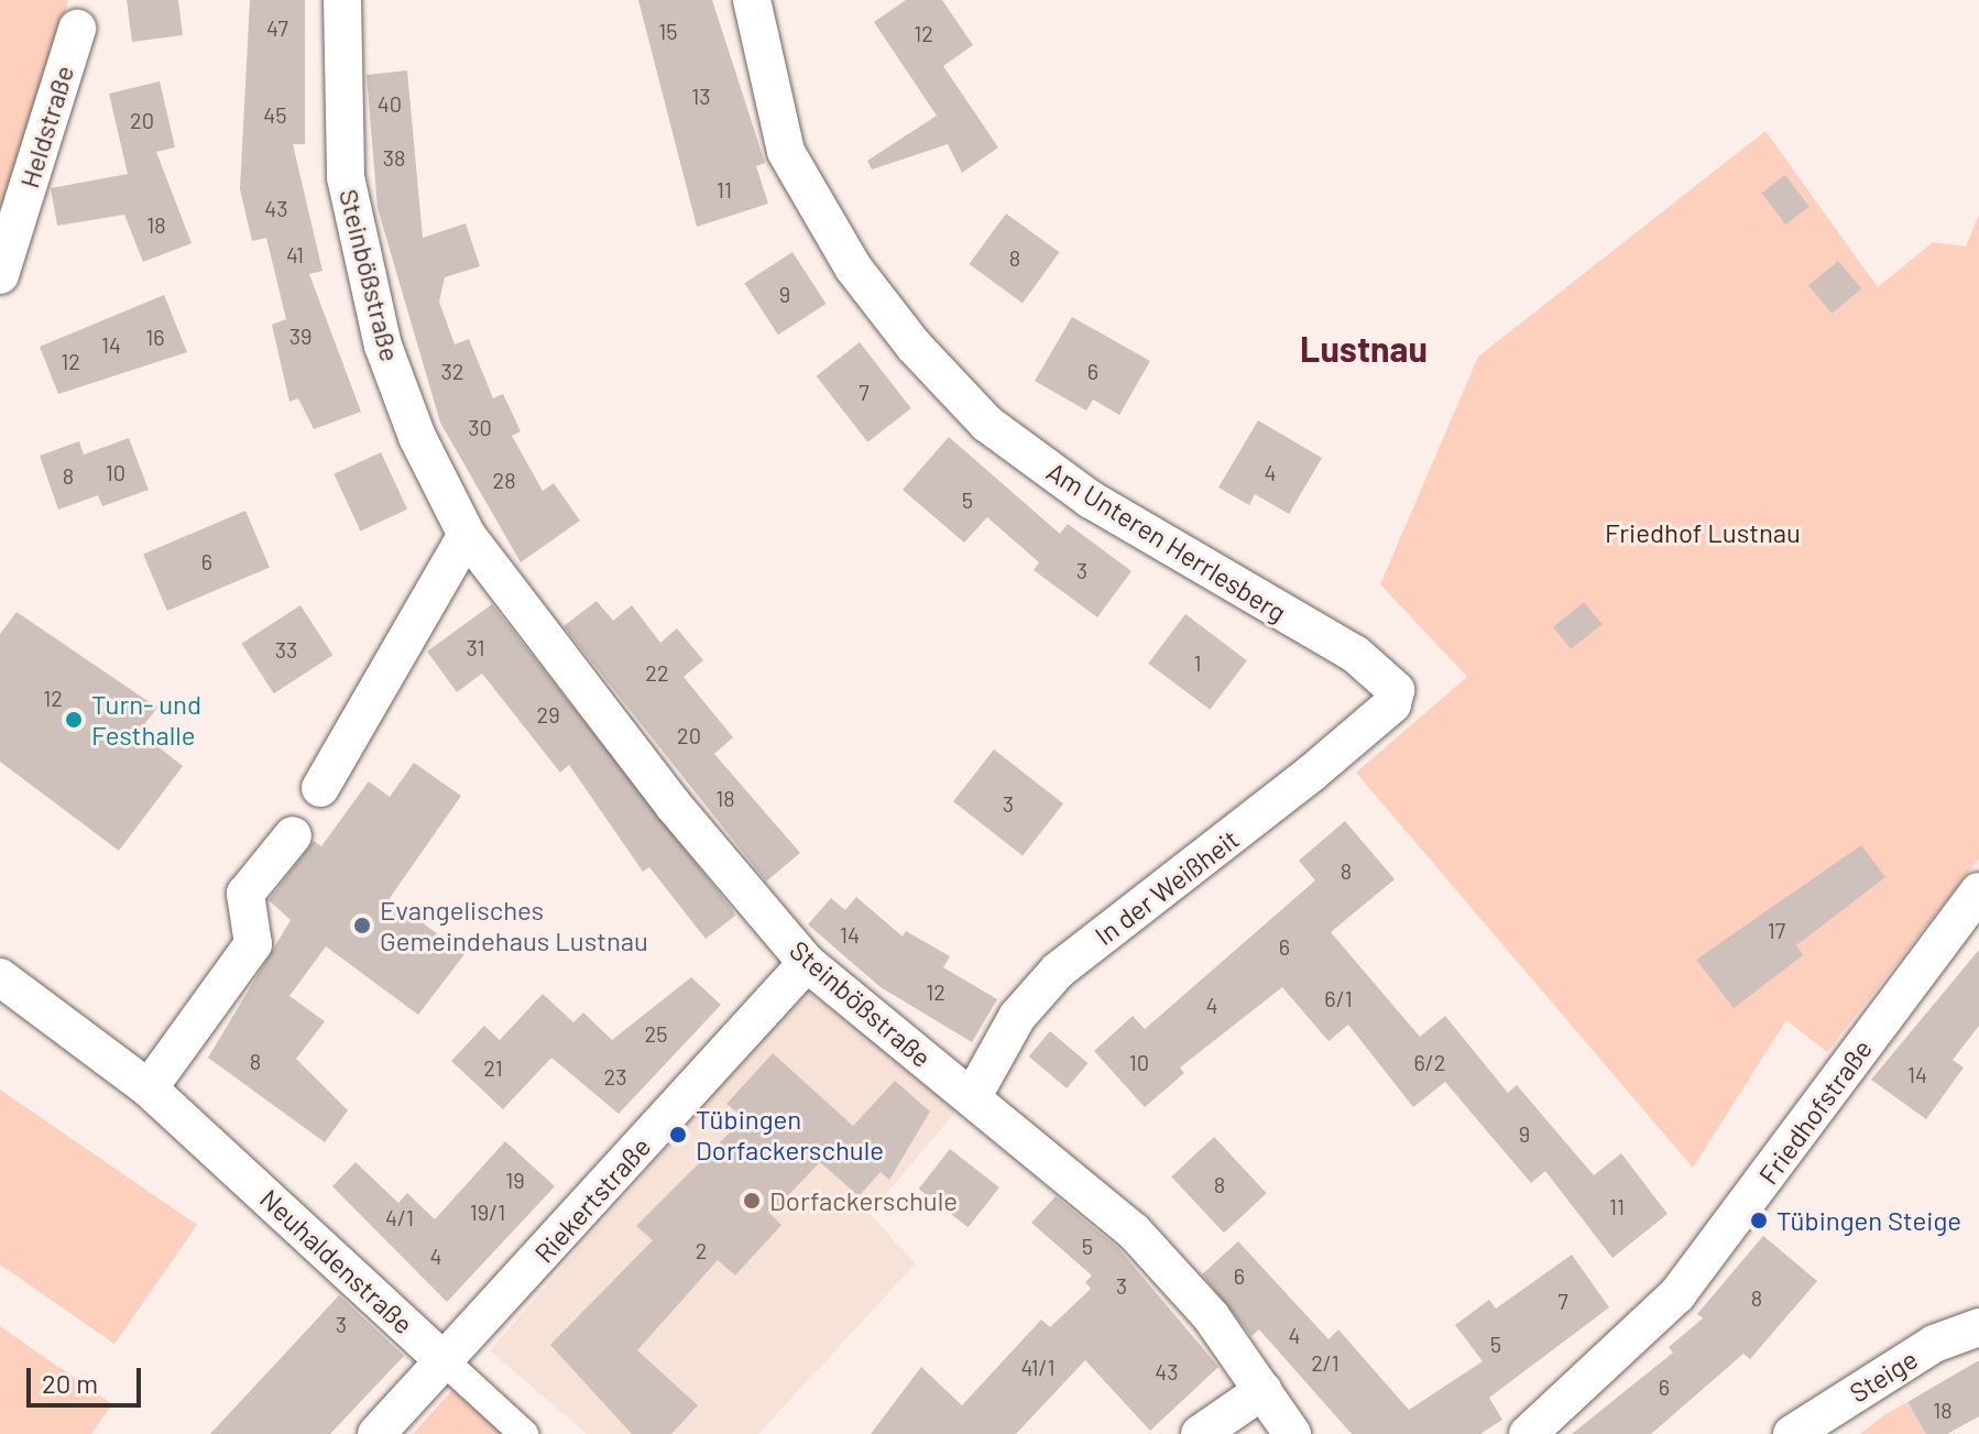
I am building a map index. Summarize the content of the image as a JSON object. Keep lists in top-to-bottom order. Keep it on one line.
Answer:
{"streets":{"street":["Heldstraße","Steinbößstraße","Am Unteren Herrlesberg","In der Weißheit","Friedhofstraße","Riekertstraße","Neuhaldenstraße","Steige"]},"crossings":[["Steinbößstraße","In der Weißheit"],["Steinbößstraße","Riekertstraße"],["Am Unteren Herrlesberg","In der Weißheit"],["Riekertstraße","Neuhaldenstraße"]],"districts":["Lustnau"],"parks":["Friedhof Lustnau"],"places":["Turn- und Festhalle","Evangelisches Gemeindehaus Lustnau","Tübingen Dorfackerschule","Dorfackerschule","Tübingen Steige"],"house_numbers":["47","15","12","13","40","45","20","38","11","43","18","41","8","9","39","16","14","12","32","6","7","30","10","4","8","28","5","6","3","31","33","1","22","12","29","20","18","3","8","17","14","6","12","6/1","4","25","8","10","6/2","21","14","23","9","19","8","11","19/1","4/1","5","2","4","6","3","8","7","3","4","5","2/1","41/1","43","6","18"],"scale_bar":"20 m"}
